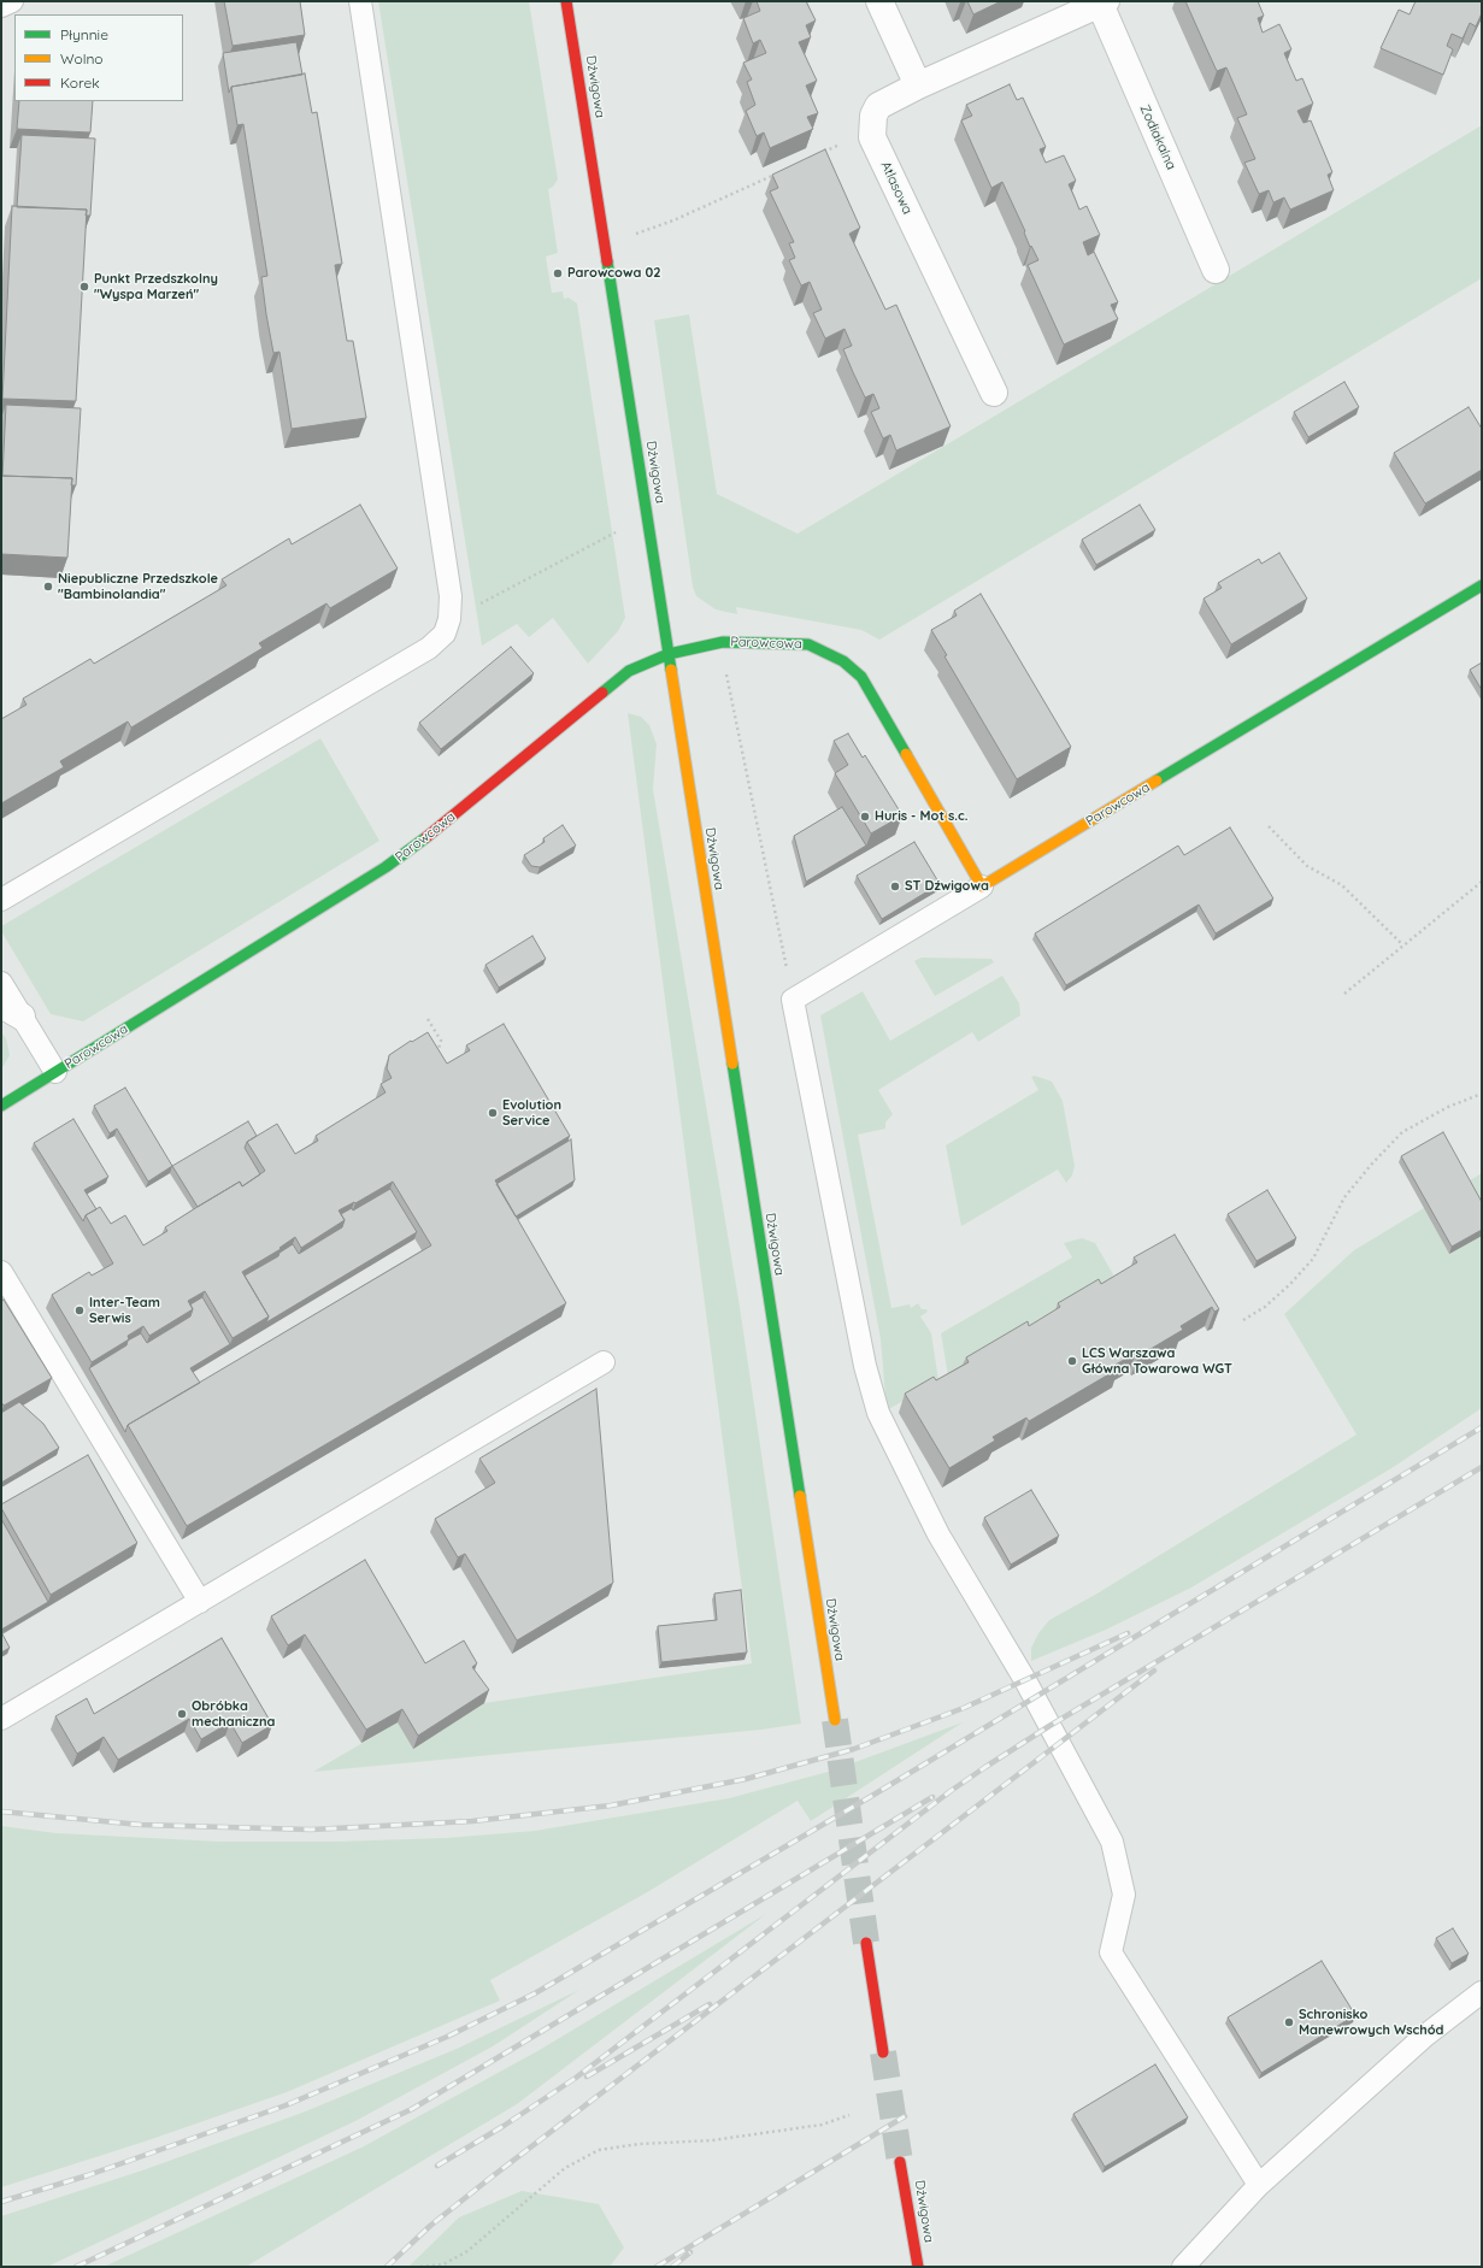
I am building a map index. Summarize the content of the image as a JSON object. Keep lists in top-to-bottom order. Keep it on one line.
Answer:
{"streets":{"main road":["Dźwigowa","Parowcowa"],"street":["Zodiakalna","Atlasowa"]},"crossings":[["Dźwigowa","Parowcowa"]],"places":["Parowcowa 02","Punkt Przedszkolny \"Wyspa Marzeń\"","Niepubliczne Przedszkole \"Bambinolandia\"","Huris - Mot s.c.","ST Dźwigowa","Evolution Service","Inter-Team Serwis","LCS Warszawa Główna Towarowa WGT","Obróbka mechaniczna","Schronisko Manewrowych Wschód"],"legend":["Płynnie","Wolno","Korek"]}
